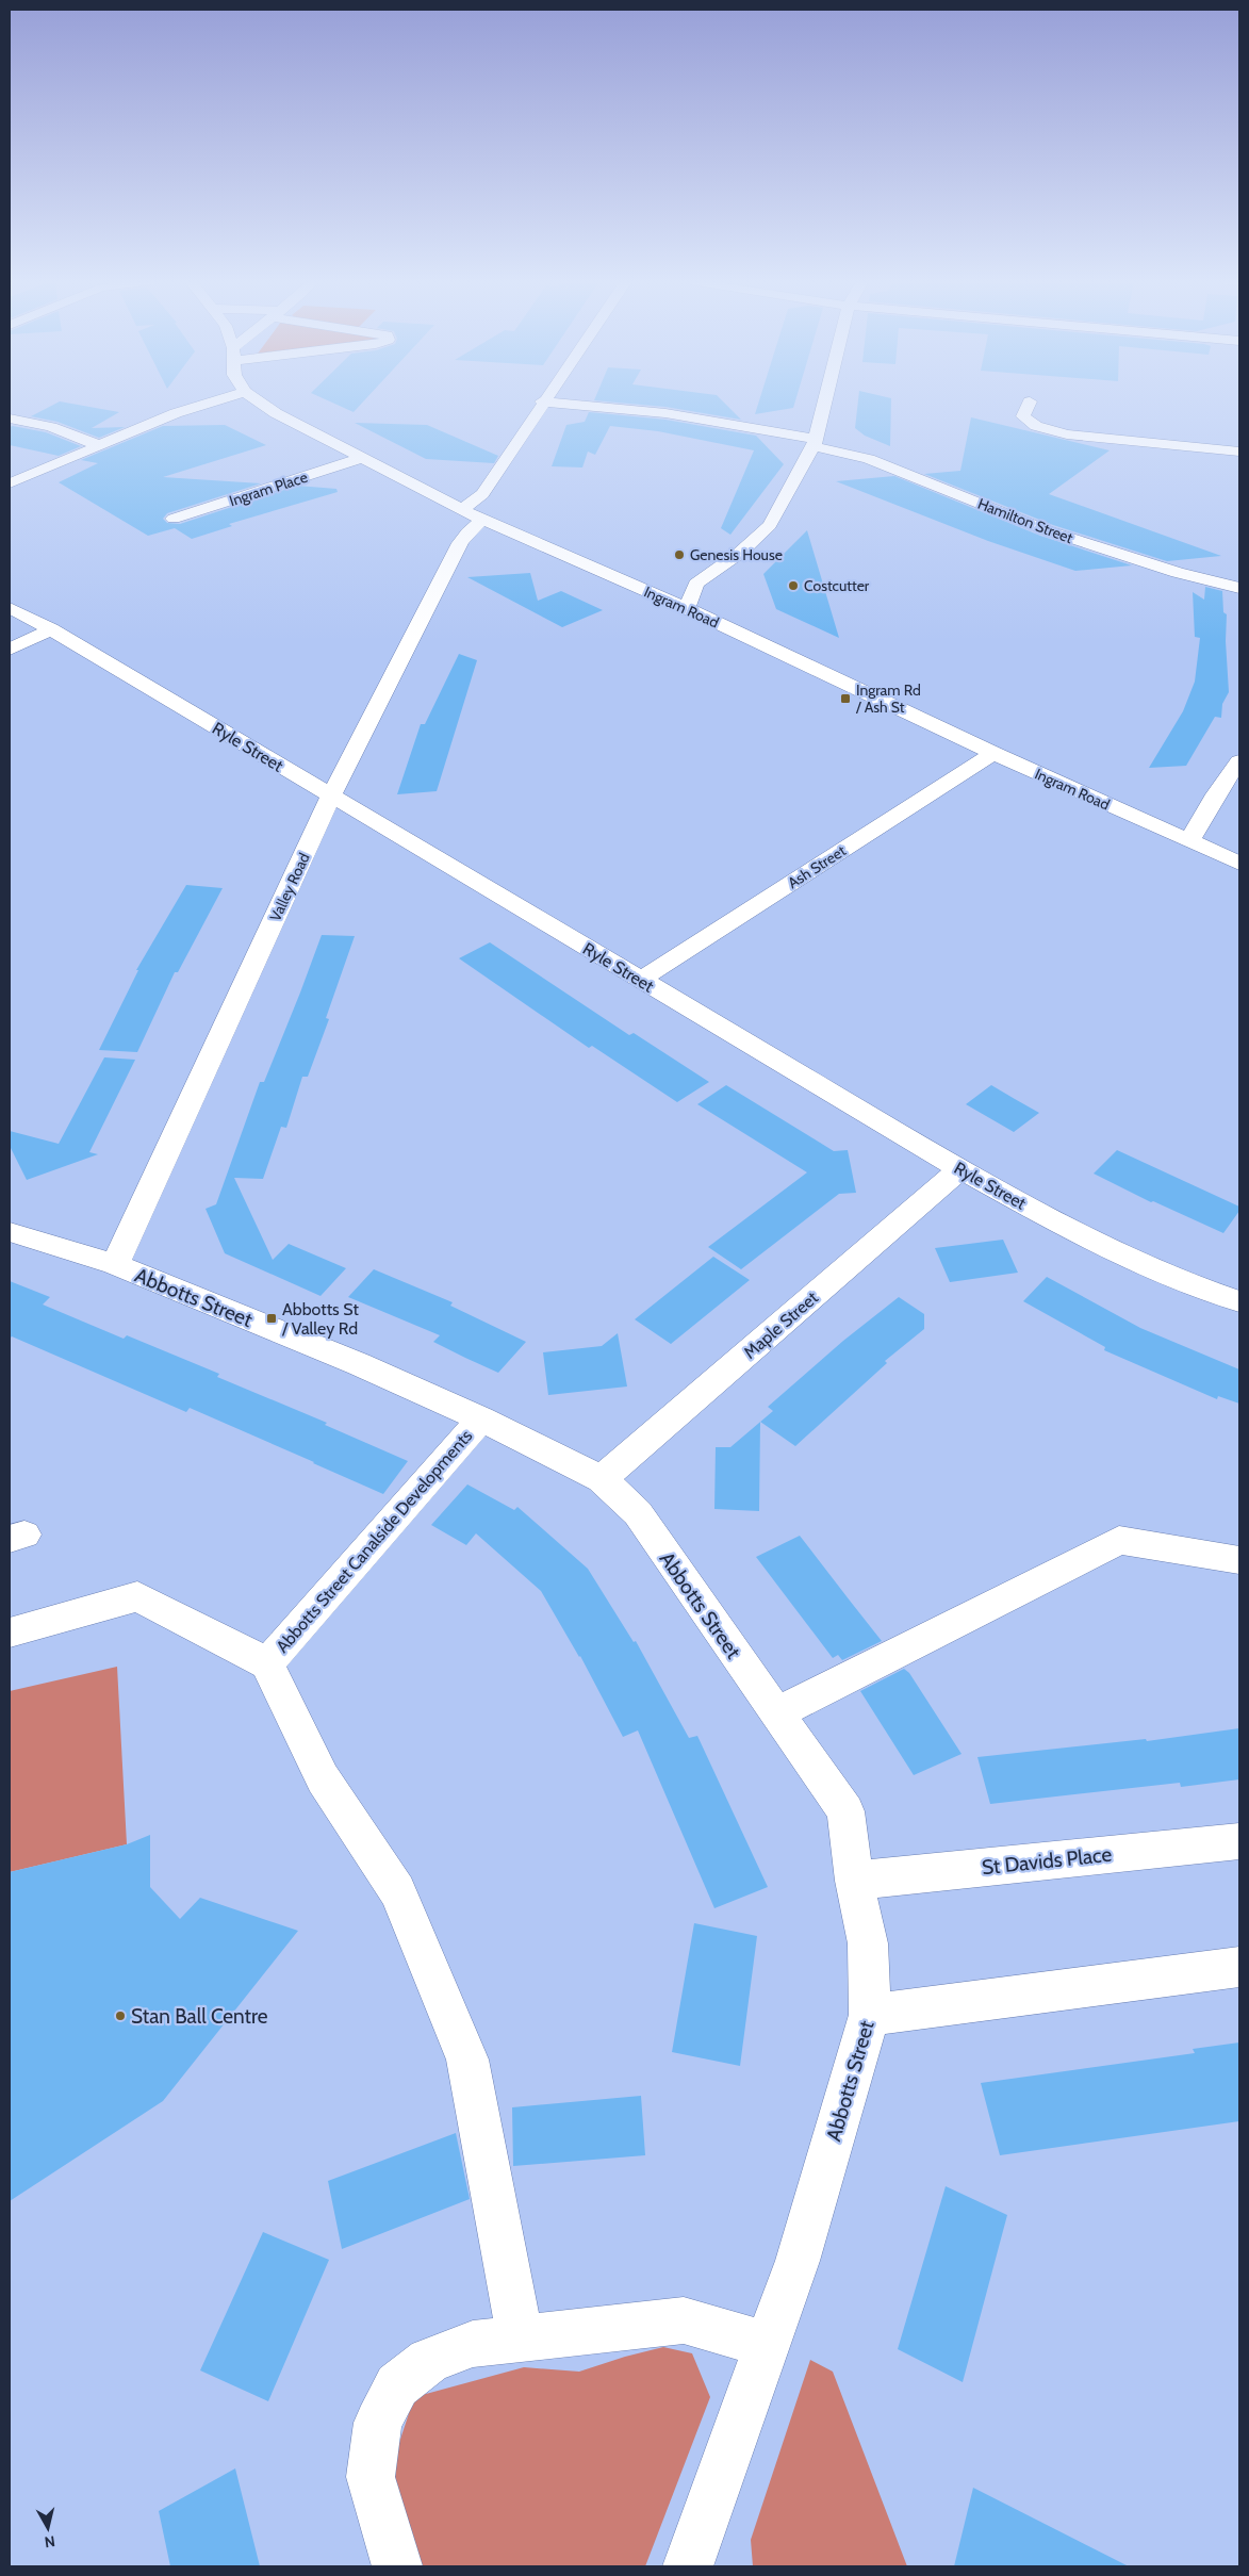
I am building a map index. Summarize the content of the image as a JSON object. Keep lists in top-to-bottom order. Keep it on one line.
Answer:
{"streets":{"street":["Ingram Place","Hamilton Street","Ingram Road","Ryle Street","Ash Street","Valley Road","Abbotts Street","Maple Street","Abbotts Street Canalside Developments","St Davids Place"]},"crossings":[["Ingram Place","Ingram Road"],["Ingram Road","Ash Street"],["Ingram Road","Valley Road"],["Ryle Street","Ash Street"],["Ryle Street","Valley Road"],["Ryle Street","Maple Street"],["Valley Road","Abbotts Street"],["Abbotts Street","Maple Street"],["Abbotts Street","Abbotts Street Canalside Developments"],["Abbotts Street","St Davids Place"]],"places":{"other":["Genesis House","Costcutter","Stan Ball Centre"],"transit":["Ingram Rd / Ash St","Abbotts St / Valley Rd"]},"north":"bottom"}
